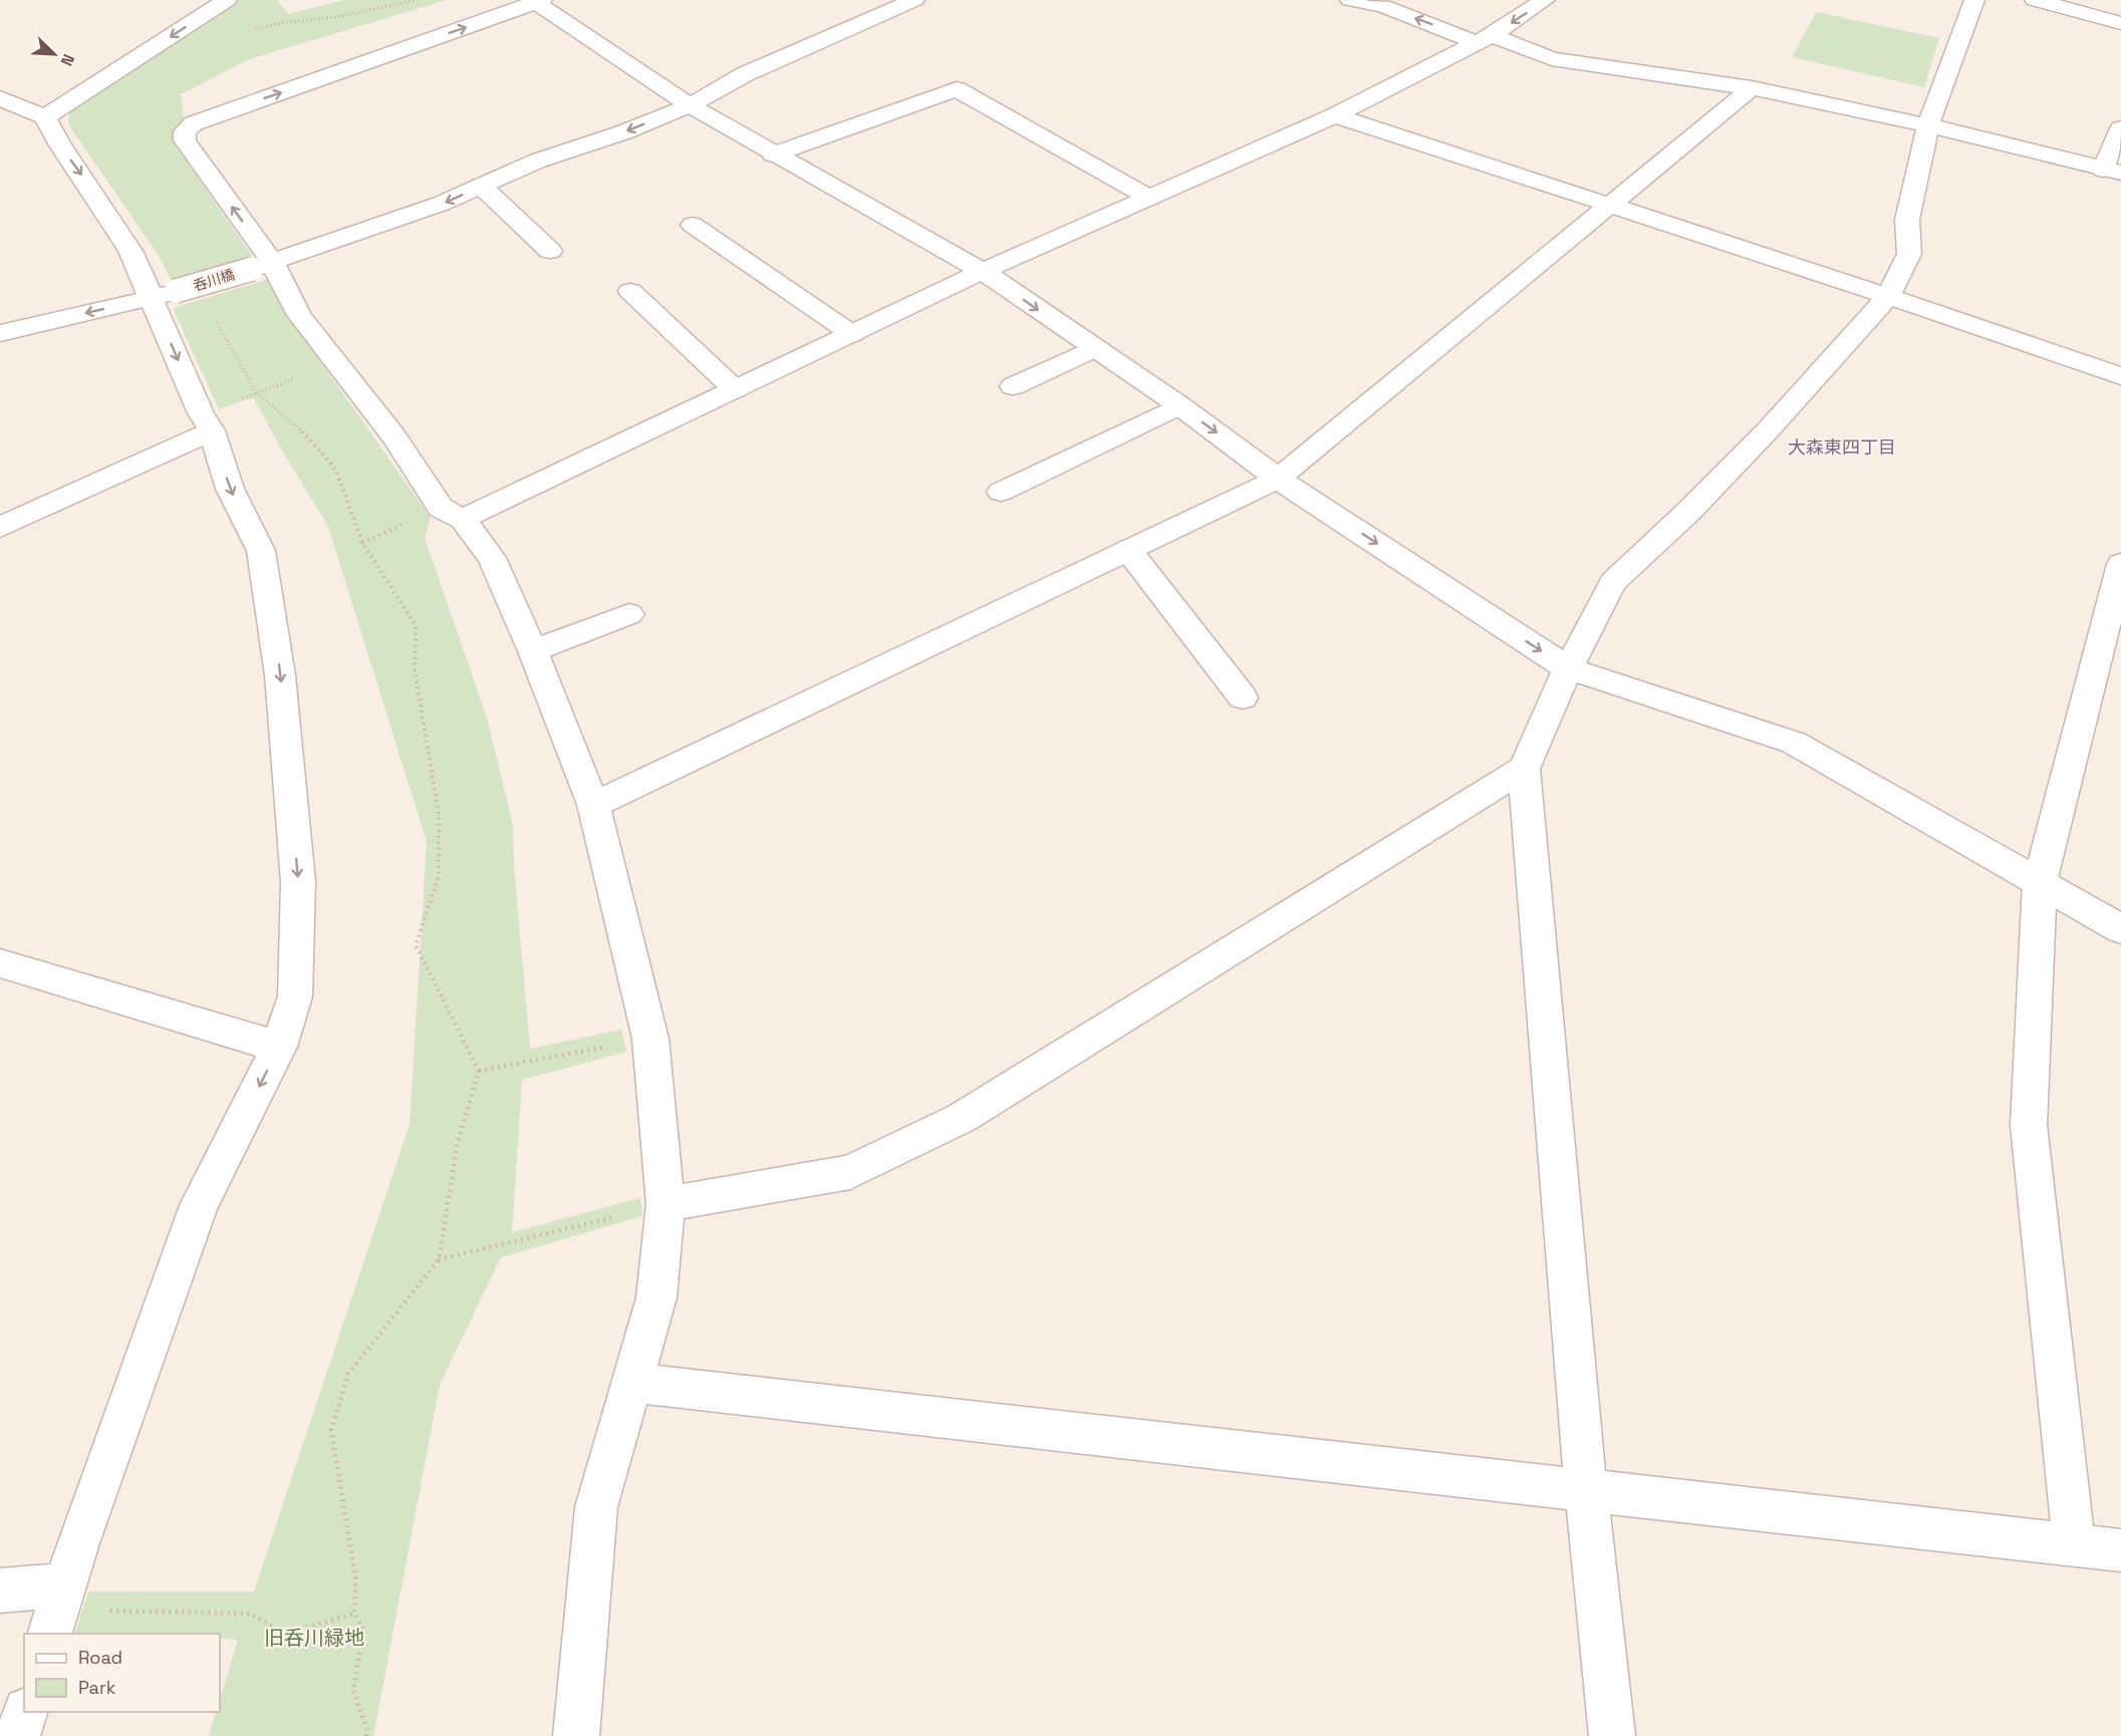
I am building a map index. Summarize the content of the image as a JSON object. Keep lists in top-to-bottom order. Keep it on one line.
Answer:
{"streets":{"street":["呑川橋"]},"districts":["大森東四丁目"],"parks":["旧呑川緑地"],"legend":["Road","Park"],"north":"bottom right"}
